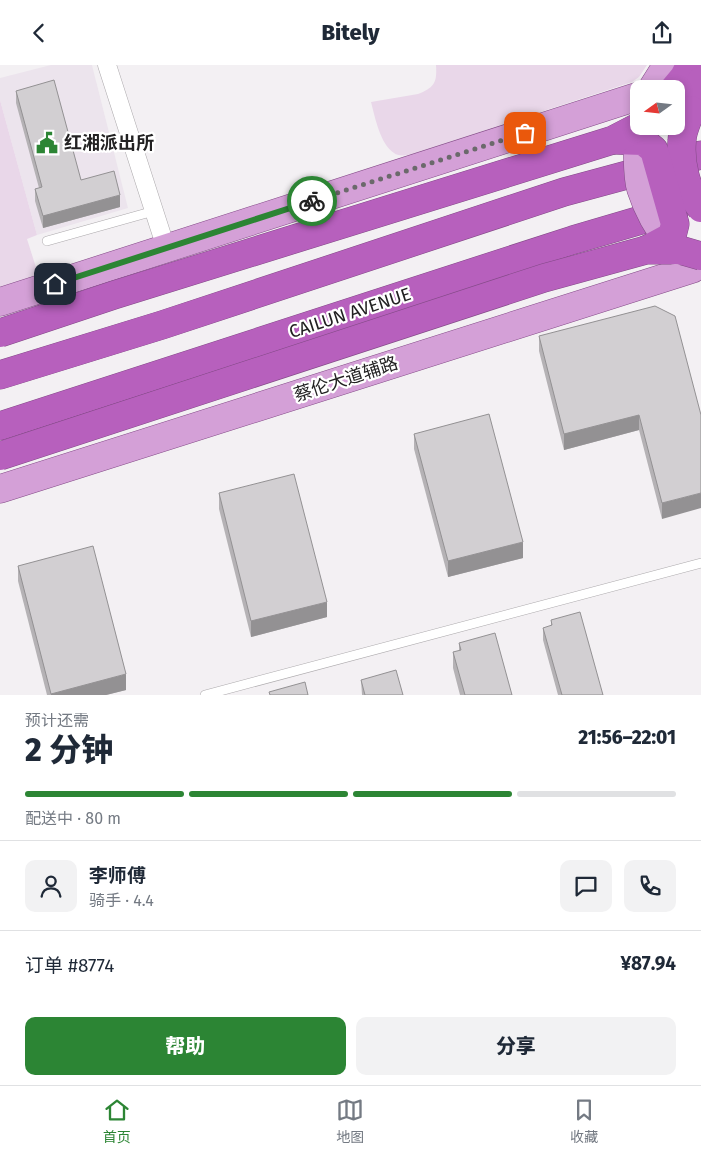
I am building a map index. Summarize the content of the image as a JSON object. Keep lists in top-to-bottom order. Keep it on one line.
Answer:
{"streets":{"highway":["CAILUN AVENUE"],"main road":["蔡伦大道辅路"]},"places":{"public building":["红湘派出所"]},"north":"left","page":{"header":"Bitely","heading":["2 分钟","预计还需","21:56–22:01"],"panel":["李师傅","骑手 · 4.4","订单 #8774","¥87.94"],"bar":"配送中 · 80 m","buttons":["帮助","分享"],"tabs":["首页","地图","收藏"]}}
